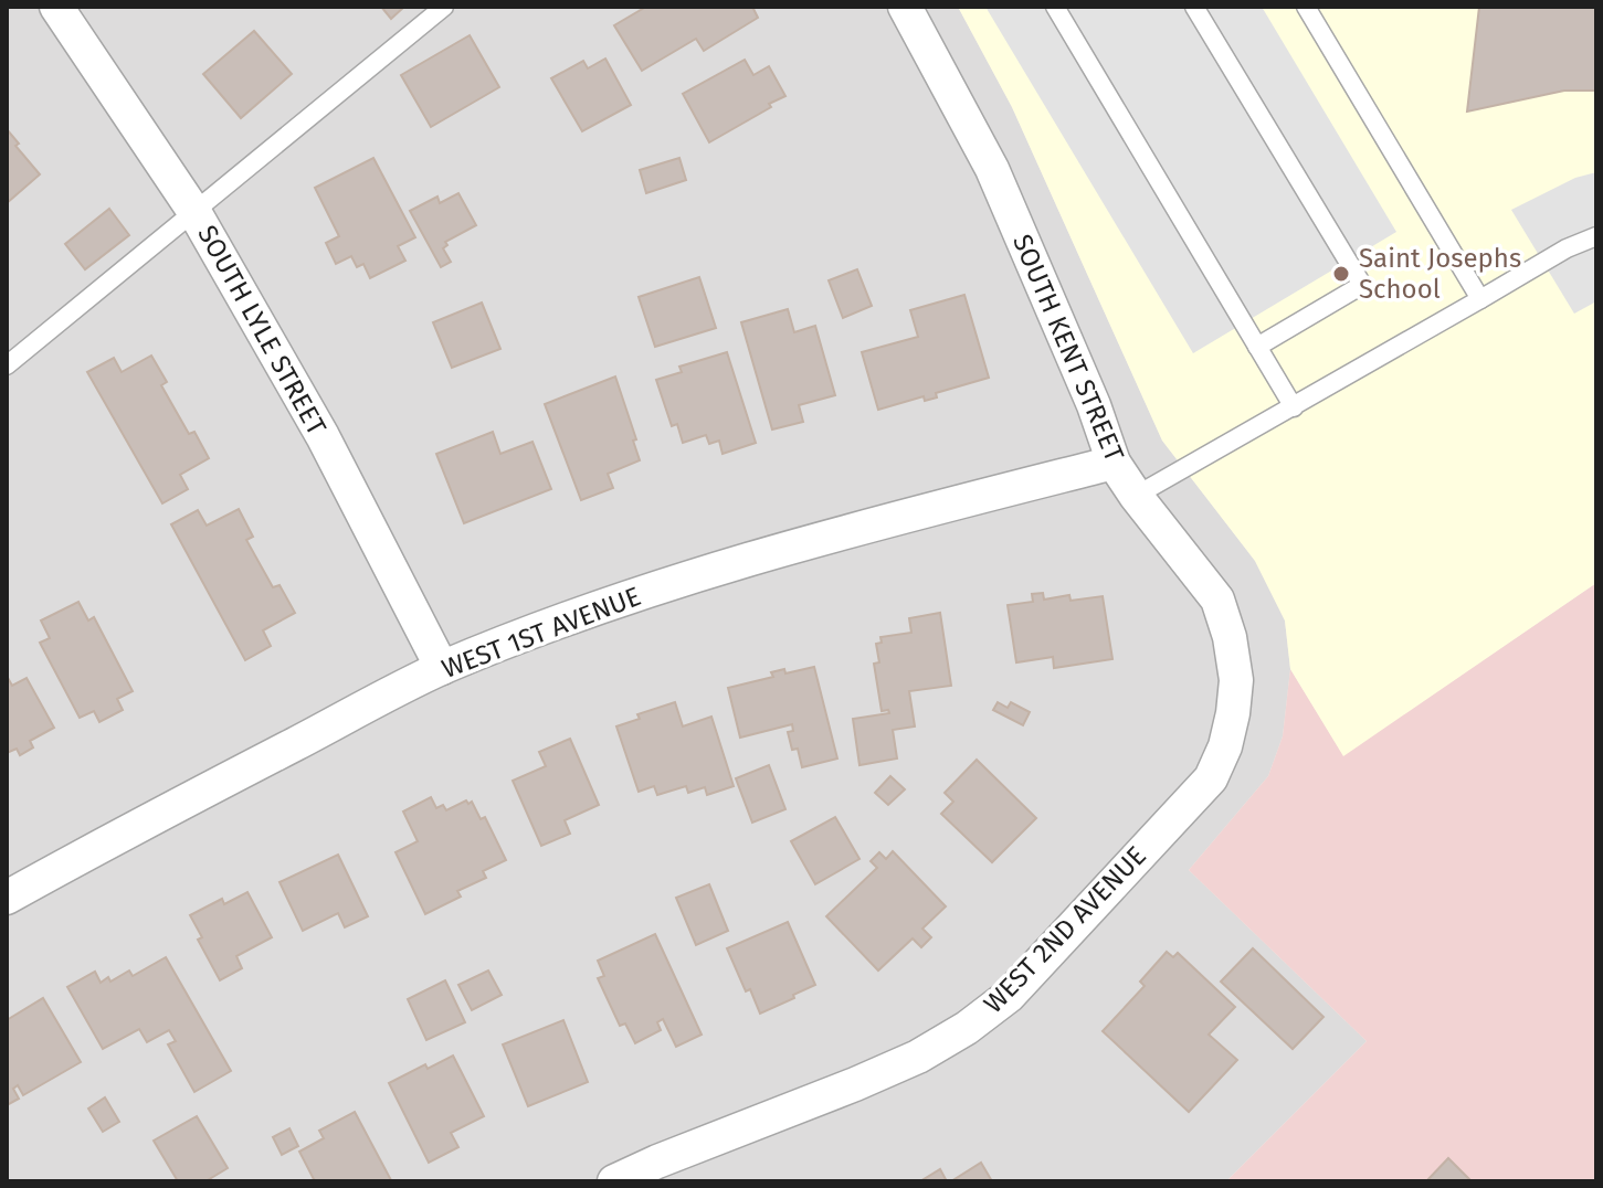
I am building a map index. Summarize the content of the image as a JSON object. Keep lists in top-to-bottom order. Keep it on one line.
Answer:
{"streets":{"street":["SOUTH LYLE STREET","SOUTH KENT STREET","WEST 1ST AVENUE","WEST 2ND AVENUE"]},"crossings":[["SOUTH LYLE STREET","WEST 1ST AVENUE"],["SOUTH KENT STREET","WEST 1ST AVENUE"],["SOUTH KENT STREET","WEST 2ND AVENUE"]],"places":["Saint Josephs School"]}
